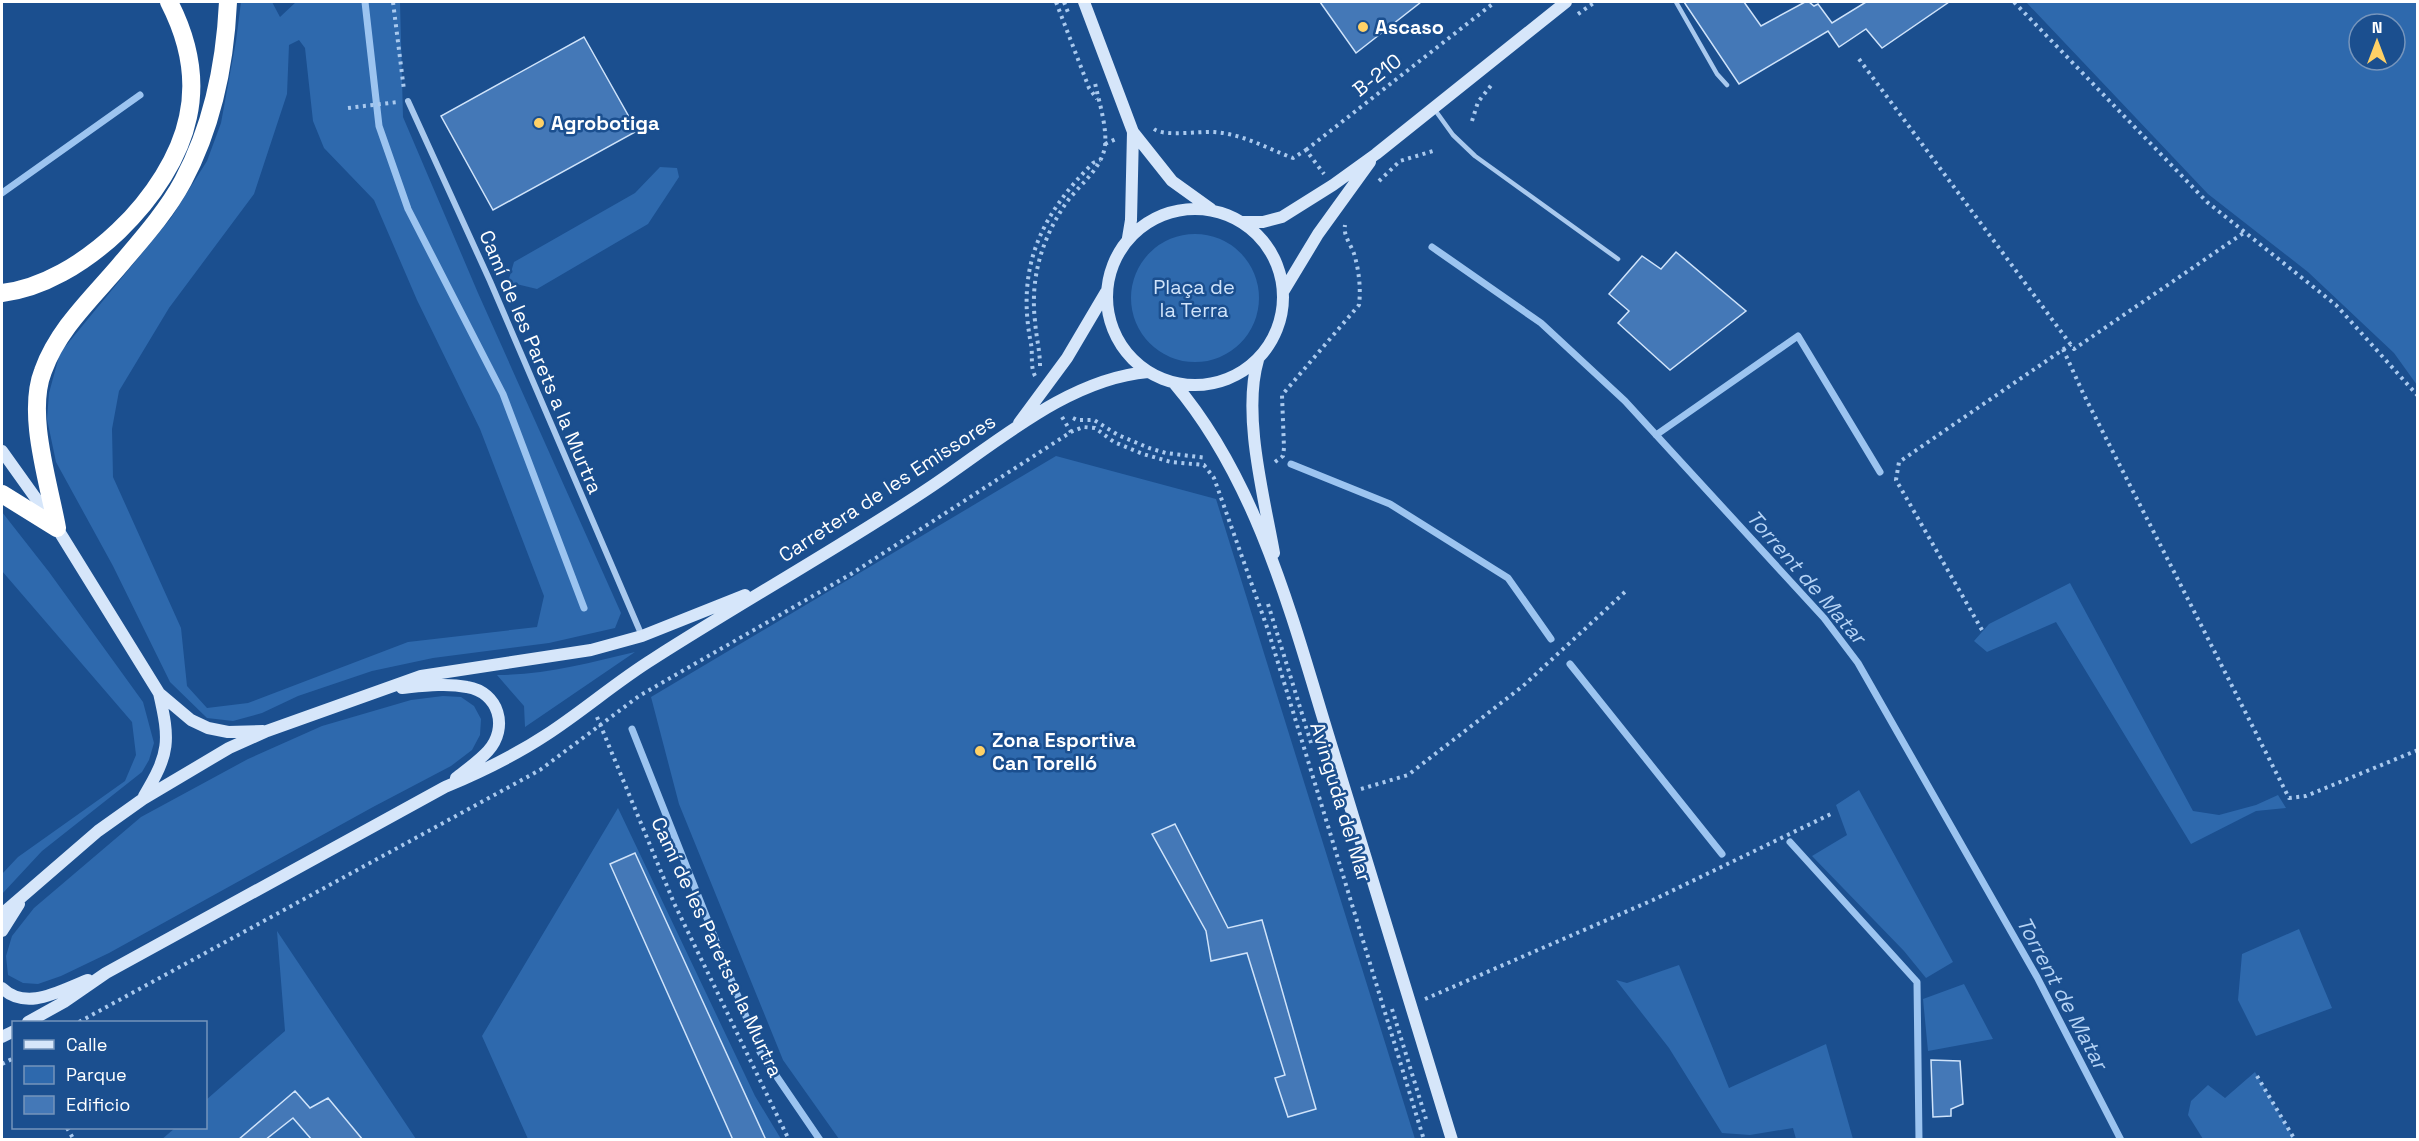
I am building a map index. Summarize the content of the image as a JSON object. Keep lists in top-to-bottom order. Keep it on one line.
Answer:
{"streets":{"main road":["Carretera de les Emissores","Avinguda del Mar"],"street":["Camí de les Parets a la Murtra"],"path":["B-210"]},"crossings":[["Carretera de les Emissores","Avinguda del Mar"]],"water":["Torrent de Matar"],"parks":["Plaça de la Terra"],"places":["Ascaso","Agrobotiga","Zona Esportiva Can Torelló"],"legend":["Calle","Parque","Edificio"],"north":"top"}
